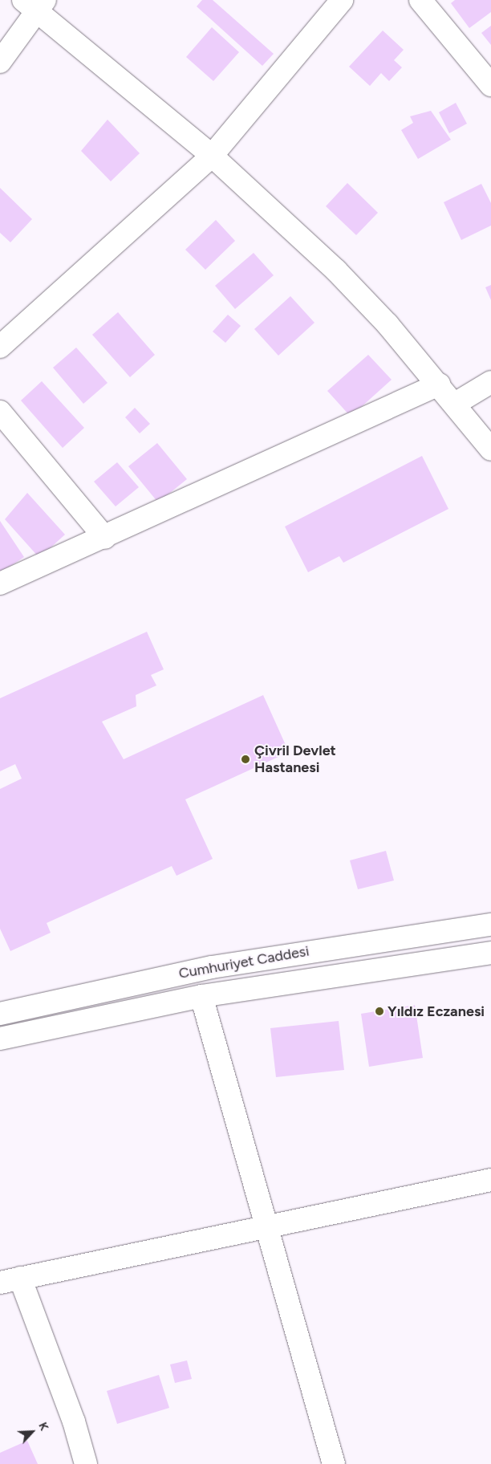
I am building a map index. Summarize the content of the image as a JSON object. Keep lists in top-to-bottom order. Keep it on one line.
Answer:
{"streets":{"street":["Cumhuriyet Caddesi"]},"places":["Çivril Devlet Hastanesi","Yıldız Eczanesi"],"north":"top right"}
